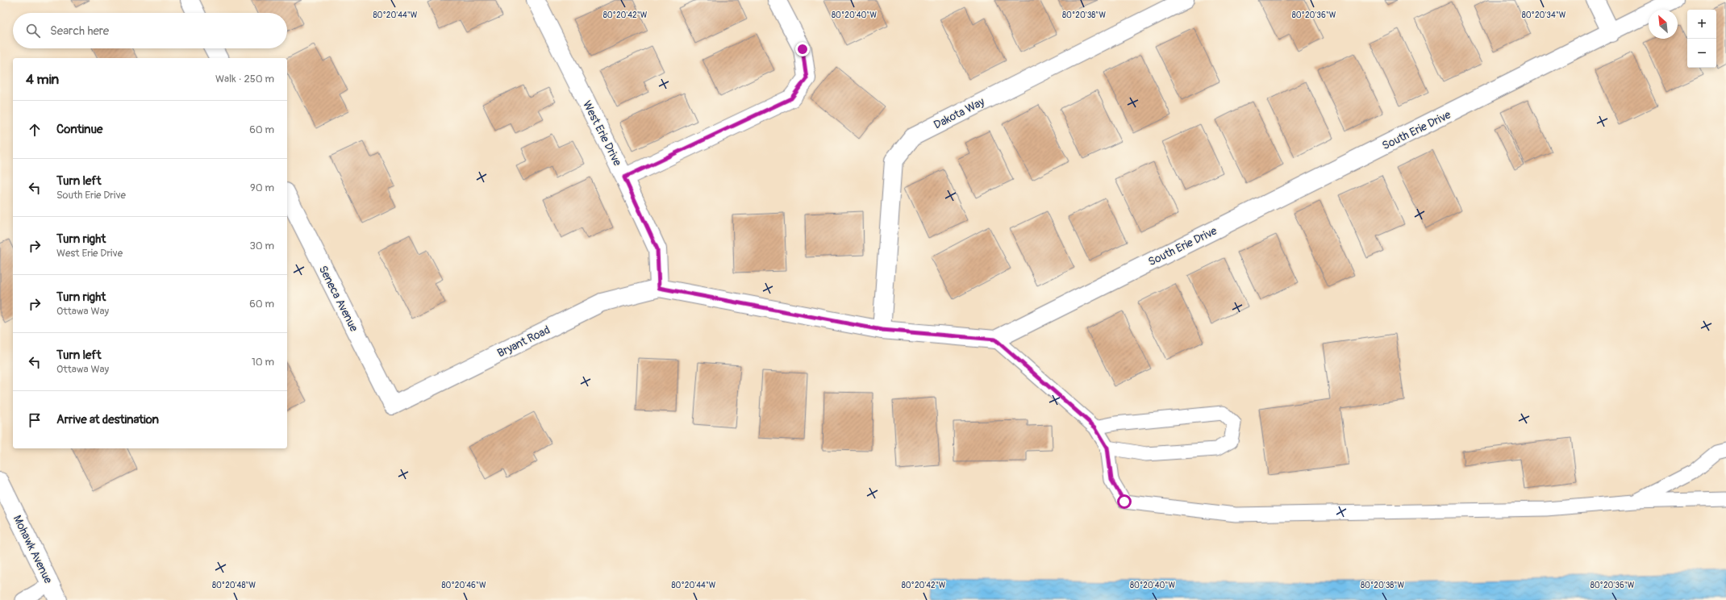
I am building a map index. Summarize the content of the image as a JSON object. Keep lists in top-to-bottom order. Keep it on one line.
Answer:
{"streets":{"street":["Dakota Way","South Erie Drive","West Erie Drive","Seneca Avenue","Bryant Road","Mohawk Avenue"]},"crossings":[["West Erie Drive","Bryant Road"],["Seneca Avenue","Bryant Road"]],"north":"top left","page":{"map_buttons":["+","−"],"search":"Search here","heading":["4 min","Walk · 250 m"],"list":[["Continue","60 m"],["Turn left","South Erie Drive","90 m"],["Turn right","West Erie Drive","30 m"],["Turn right","Ottawa Way","60 m"],["Turn left","Ottawa Way","10 m"],"Arrive at destination"]},"coordinates":["80°20'44\"W","80°20'42\"W","80°20'40\"W","80°20'38\"W","80°20'36\"W","80°20'34\"W","80°20'48\"W","80°20'46\"W"]}
